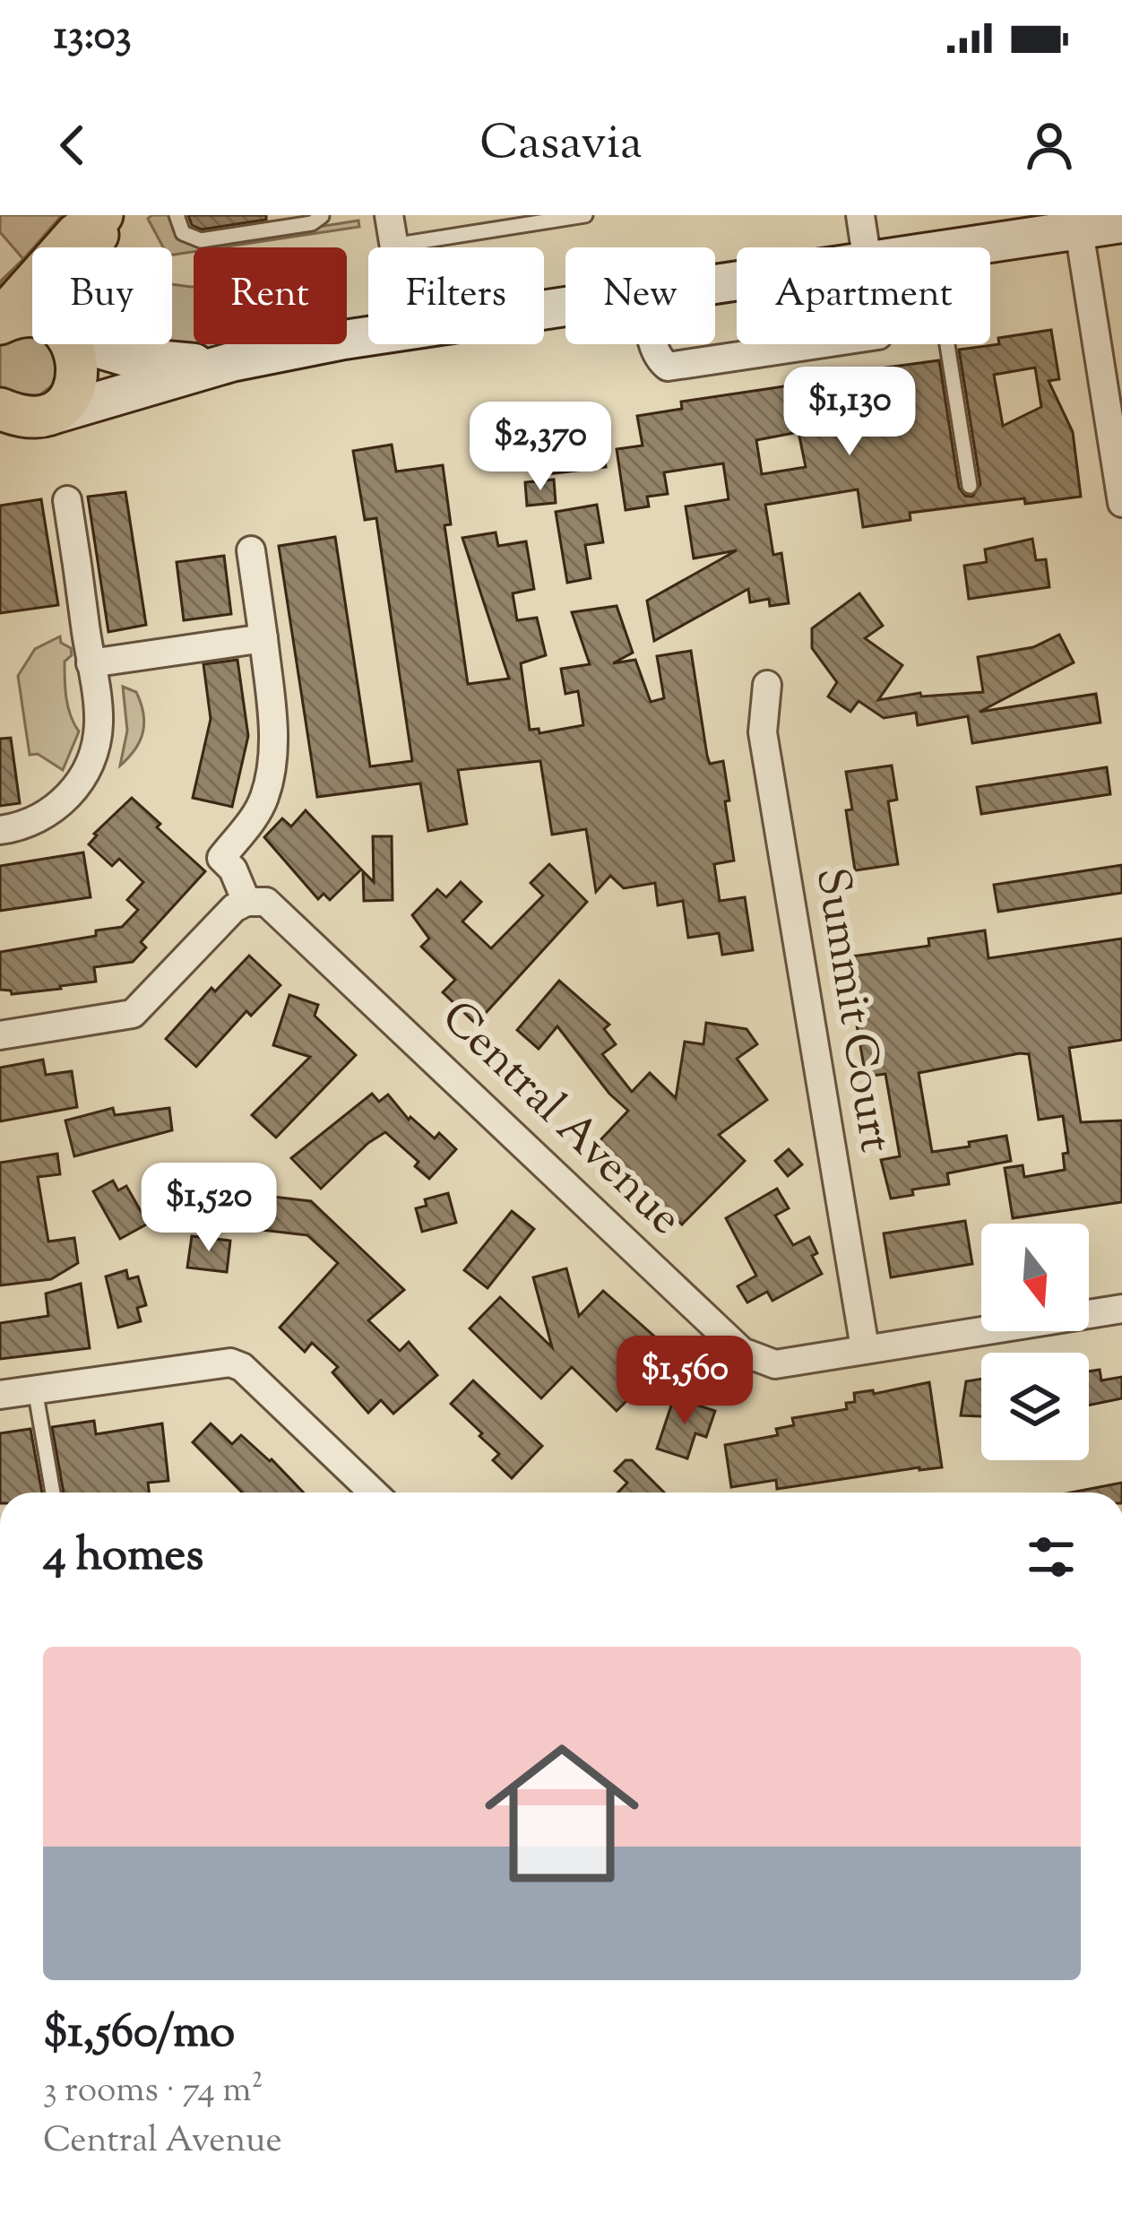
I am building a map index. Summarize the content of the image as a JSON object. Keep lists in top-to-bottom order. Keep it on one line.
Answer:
{"streets":{"street":["Summit Court","Central Avenue"]},"crossings":[["Summit Court","Central Avenue"]],"north":"bottom","page":{"status":"13:03","header":"Casavia","chip":["Buy","Rent","Filters","New","Apartment"],"price":["$1,130","$2,370","$1,520","$1,560"],"heading":"4 homes","list":[{"name":"$1,560/mo","note":"3 rooms · 74 m² · Central Avenue"}]}}
